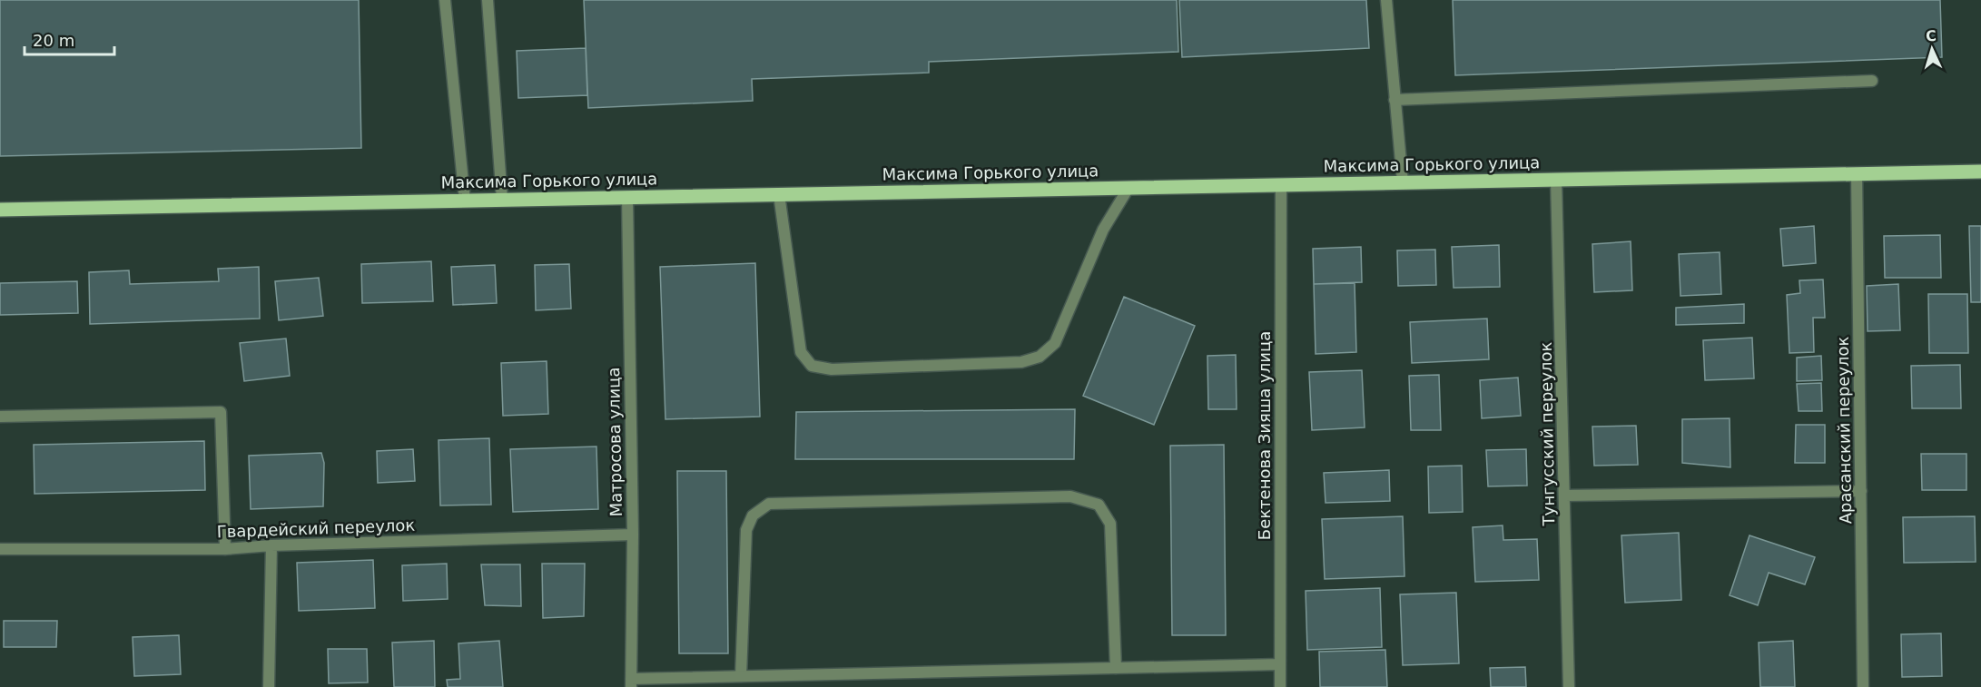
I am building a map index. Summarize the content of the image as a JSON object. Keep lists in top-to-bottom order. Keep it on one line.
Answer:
{"streets":{"main road":["Максима Горького улица"],"street":["Арасанский переулок","Тунгусский переулок","Бектенова Зияша улица","Матросова улица","Гвардейский переулок"]},"crossings":[["Максима Горького улица","Арасанский переулок"],["Максима Горького улица","Тунгусский переулок"],["Максима Горького улица","Бектенова Зияша улица"],["Максима Горького улица","Матросова улица"],["Матросова улица","Гвардейский переулок"]],"scale_bar":"20 m","north":"top"}
